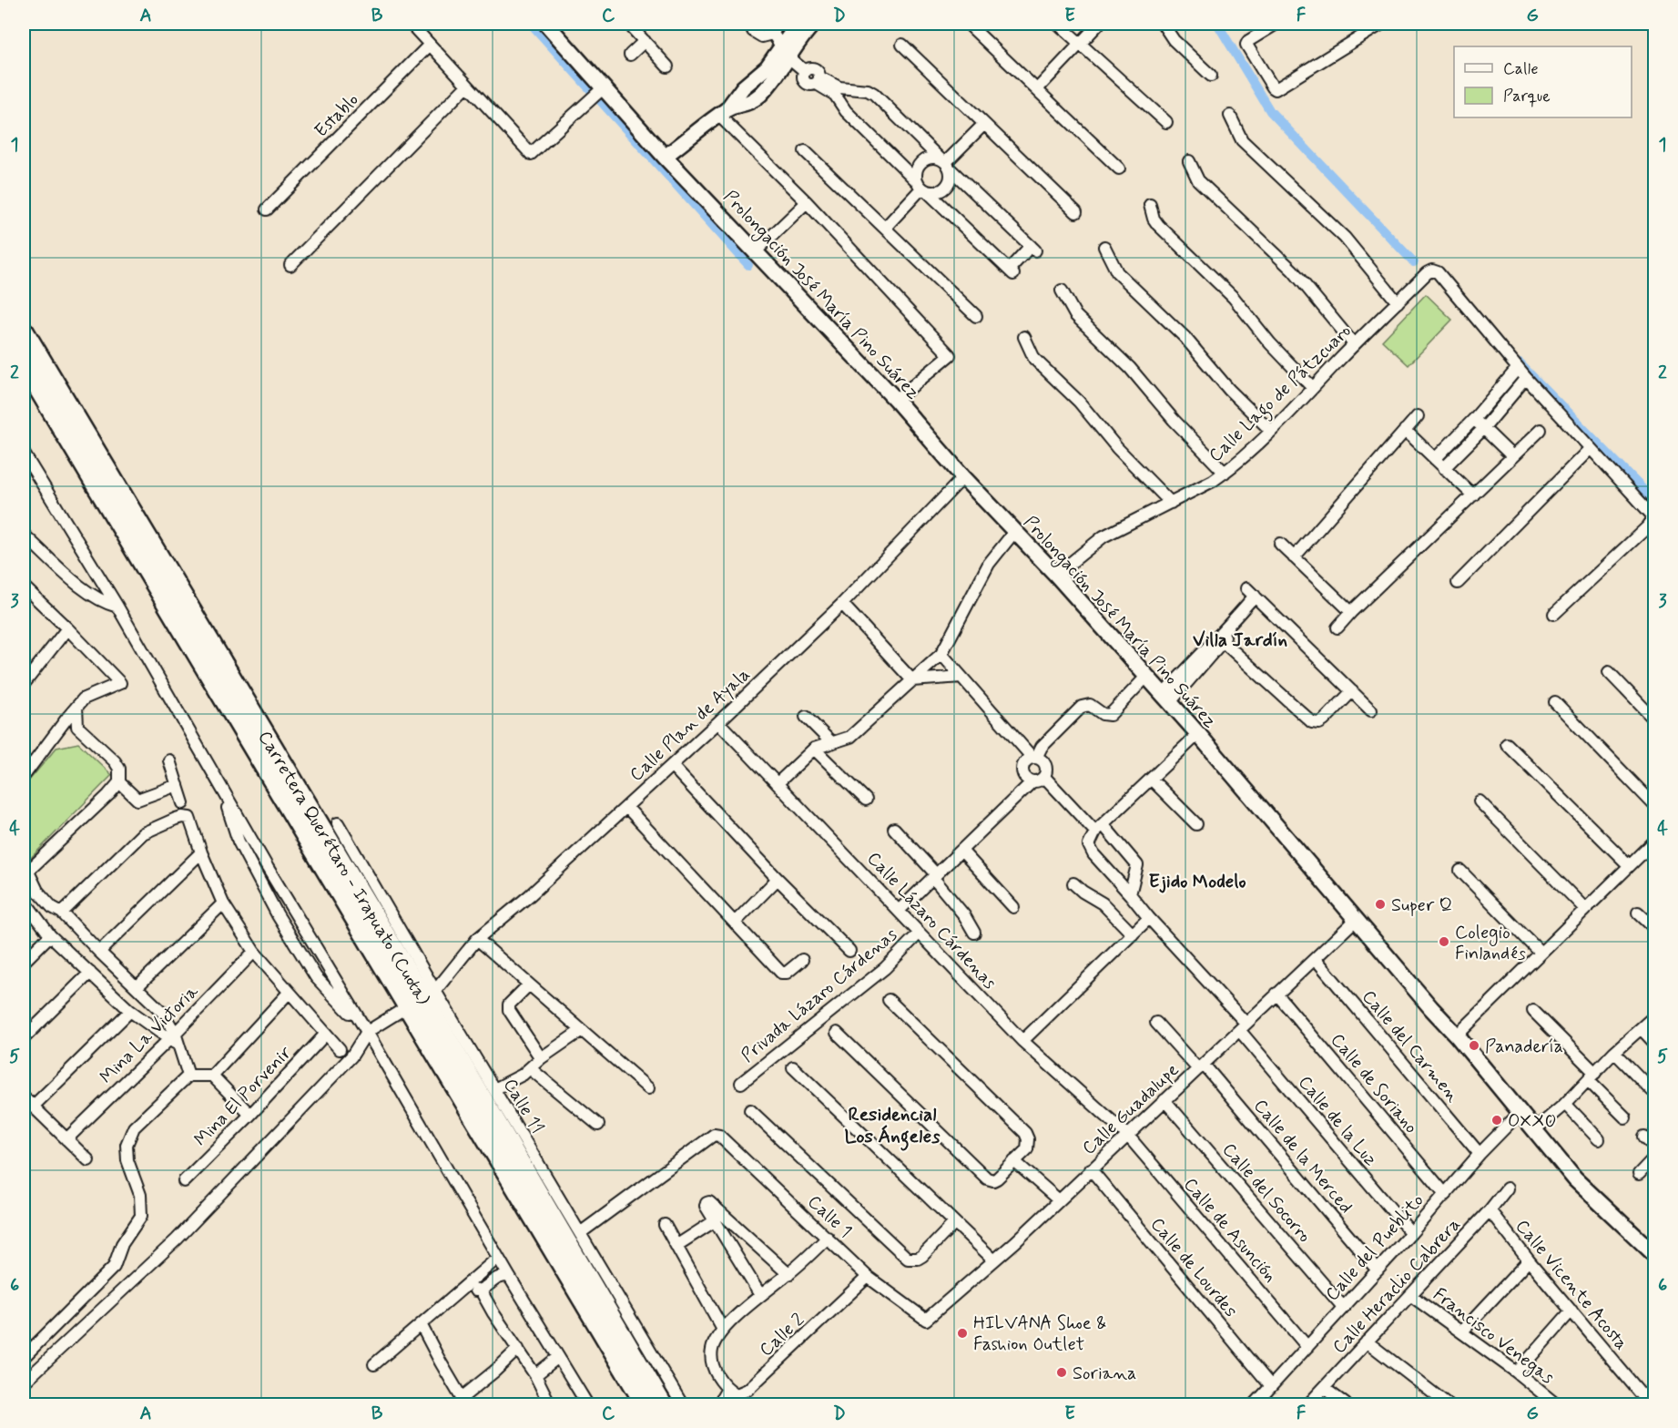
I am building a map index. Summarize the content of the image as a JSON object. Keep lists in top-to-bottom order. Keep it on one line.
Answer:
{"streets":{"highway":["Carretera Querétaro - Irapuato (Cuota)"],"main road":["Prolongación José María Pino Suárez"],"street":["Establo","Calle Lago de Pátzcuaro","Calle Plan de Ayala","Calle Lázaro Cárdenas","Privada Lázaro Cárdenas","Mina La Victoria","Calle del Carmen","Calle de Soriano","Mina El Porvenir","Calle 11","Calle Guadalupe","Calle de la Luz","Calle de la Merced","Calle del Socorro","Calle 1","Calle de Asunción","Calle del Pueblito","Calle de Lourdes","Calle Vicente Acosta","Calle Heraclio Cabrera","Calle 2","Francisco Venegas"]},"crossings":[["Prolongación José María Pino Suárez","Calle Lago de Pátzcuaro"],["Prolongación José María Pino Suárez","Calle Plan de Ayala"],["Prolongación José María Pino Suárez","Calle Guadalupe"],["Prolongación José María Pino Suárez","Calle del Pueblito"],["Calle Plan de Ayala","Calle Lázaro Cárdenas"],["Calle Plan de Ayala","Calle 11"],["Calle Lázaro Cárdenas","Privada Lázaro Cárdenas"],["Calle Lázaro Cárdenas","Calle Guadalupe"],["Calle Lázaro Cárdenas","Calle de Asunción"],["Calle del Carmen","Calle Guadalupe"],["Calle del Carmen","Calle del Pueblito"],["Calle de Soriano","Calle Guadalupe"],["Calle de Soriano","Calle del Pueblito"],["Calle 11","Calle 1"],["Calle Guadalupe","Calle de la Luz"],["Calle Guadalupe","Calle de la Merced"],["Calle Guadalupe","Calle del Socorro"],["Calle Guadalupe","Calle 1"],["Calle Guadalupe","Calle de Asunción"],["Calle Guadalupe","Calle de Lourdes"],["Calle de la Luz","Calle del Pueblito"],["Calle de la Merced","Calle del Pueblito"],["Calle del Socorro","Calle del Pueblito"],["Calle 1","Calle 2"],["Calle de Asunción","Calle del Pueblito"],["Calle del Pueblito","Calle de Lourdes"],["Calle Vicente Acosta","Calle Heraclio Cabrera"],["Calle Heraclio Cabrera","Francisco Venegas"]],"districts":["Villa Jardín","Ejido Modelo","Residencial Los Ángeles"],"places":["Super Q","Colegio Finlandés","Panadería","OXXO","HILVANA Shoe & Fashion Outlet","Soriana"],"legend":["Calle","Parque"],"grid":{"columns":["A","B","C","D","E","F","G"],"rows":["1","2","3","4","5","6"]}}
